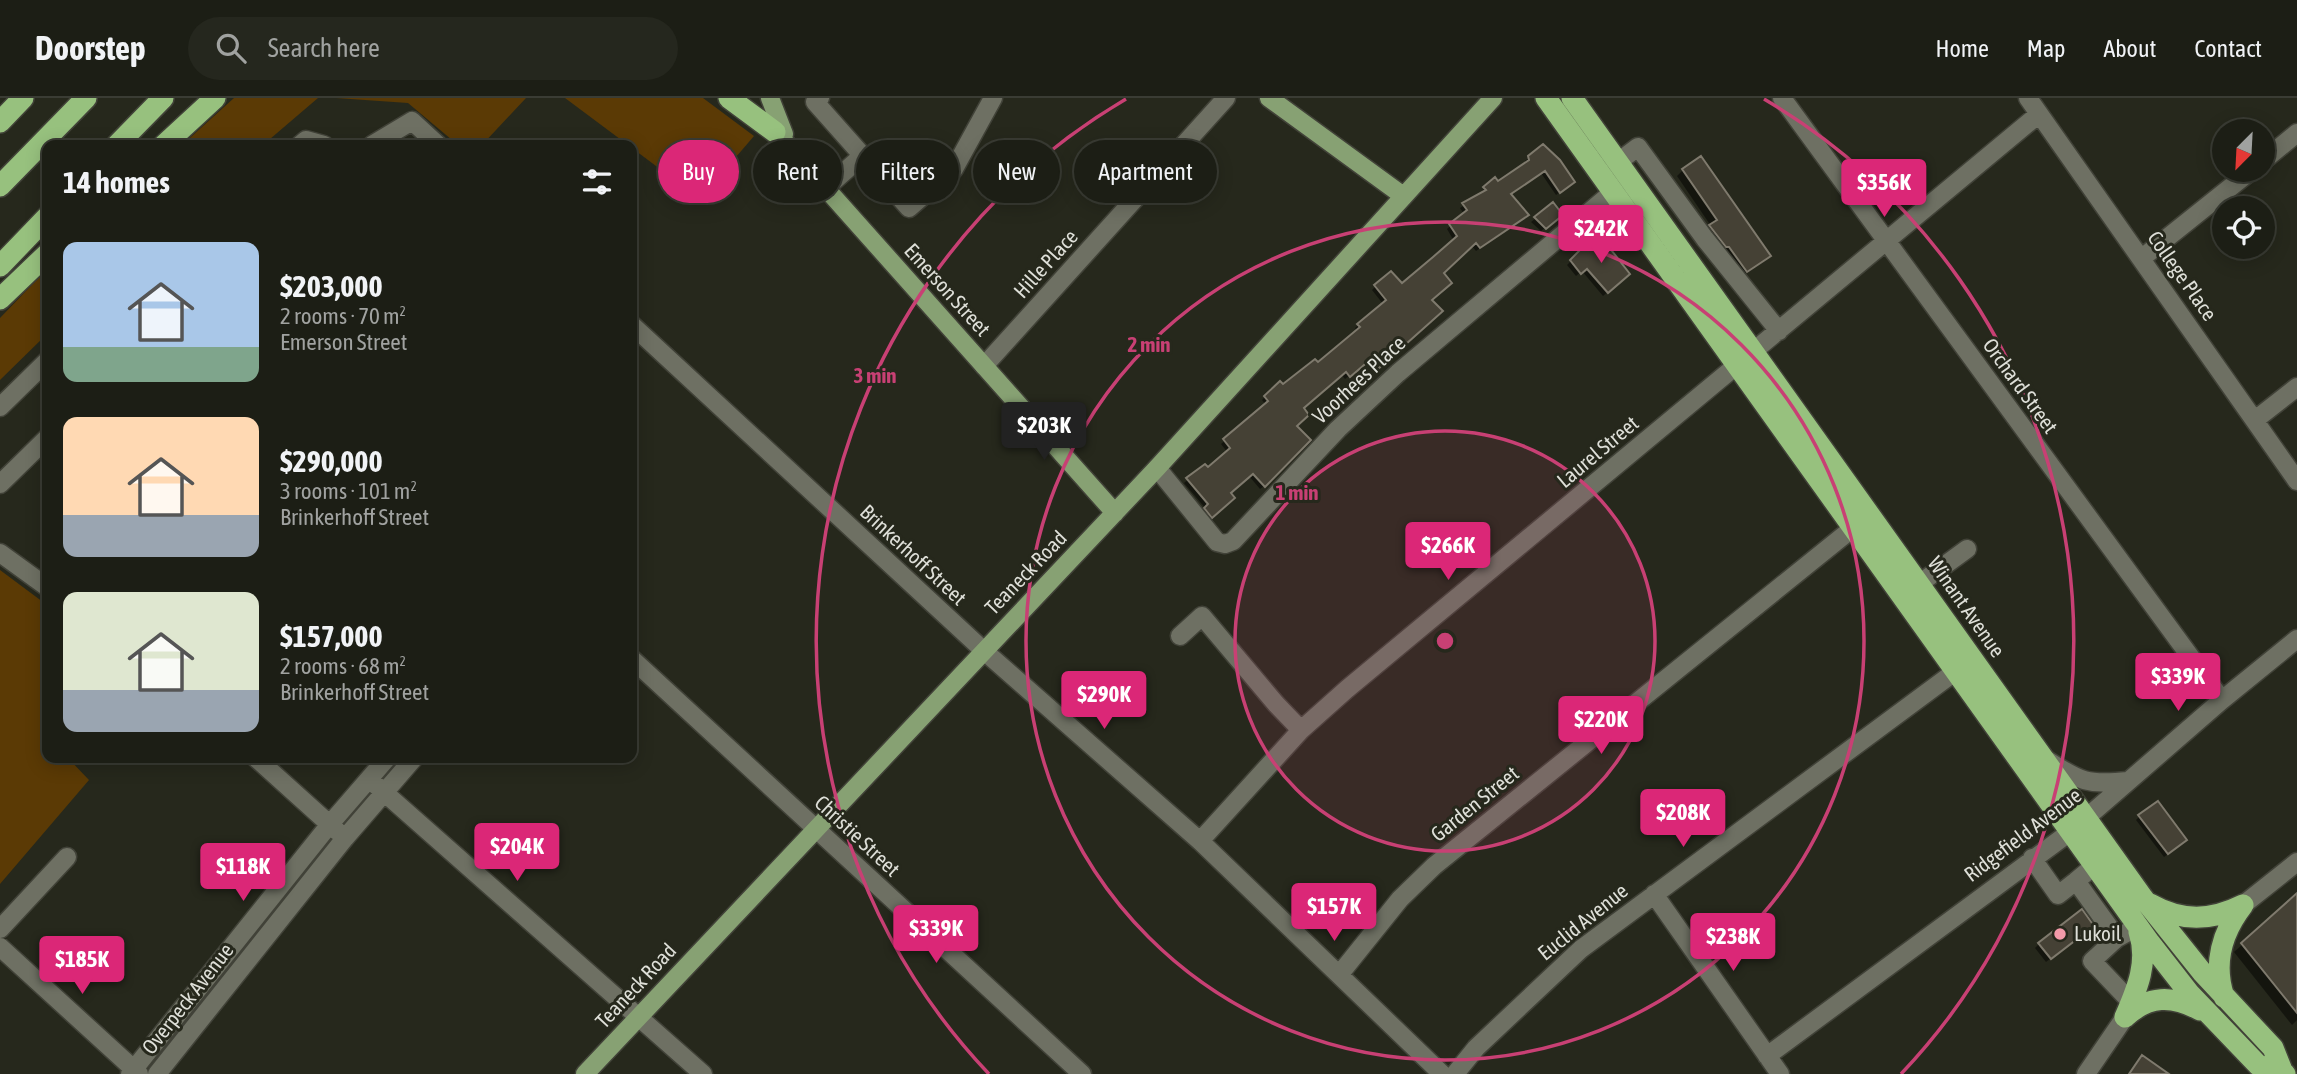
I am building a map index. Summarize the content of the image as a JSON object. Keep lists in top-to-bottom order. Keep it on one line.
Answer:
{"streets":{"highway":["Winant Avenue"],"main road":["Emerson Street","Teaneck Road"],"street":["Hille Place","College Place","Voorhees Place","Orchard Street","Laurel Street","Brinkerhoff Street","Garden Street","Ridgefield Avenue","Christie Street","Euclid Avenue","Overpeck Avenue"]},"crossings":[["Hille Place","Emerson Street"],["College Place","Laurel Street"],["Emerson Street","Teaneck Road"],["Voorhees Place","Teaneck Road"],["Voorhees Place","Winant Avenue"],["Orchard Street","Laurel Street"],["Orchard Street","Ridgefield Avenue"],["Laurel Street","Brinkerhoff Street"],["Laurel Street","Winant Avenue"],["Brinkerhoff Street","Teaneck Road"],["Brinkerhoff Street","Garden Street"],["Teaneck Road","Christie Street"],["Winant Avenue","Garden Street"],["Winant Avenue","Ridgefield Avenue"],["Winant Avenue","Euclid Avenue"]],"places":["Lukoil"],"north":"bottom left","page":{"header":"Doorstep","search":"Search here","nav":["Home","Map","About","Contact"],"chip":["Buy","Rent","Filters","New","Apartment"],"heading":"14 homes","price":["$356K","$242K","$203K","$266K","$339K","$290K","$220K","$208K","$204K","$118K","$157K","$339K","$238K","$185K"],"list":[{"name":"$203,000","note":"2 rooms · 70 m² · Emerson Street"},{"name":"$290,000","note":"3 rooms · 101 m² · Brinkerhoff Street"},{"name":"$157,000","note":"2 rooms · 68 m² · Brinkerhoff Street"}]},"rings":["2 min","3 min","1 min"]}
